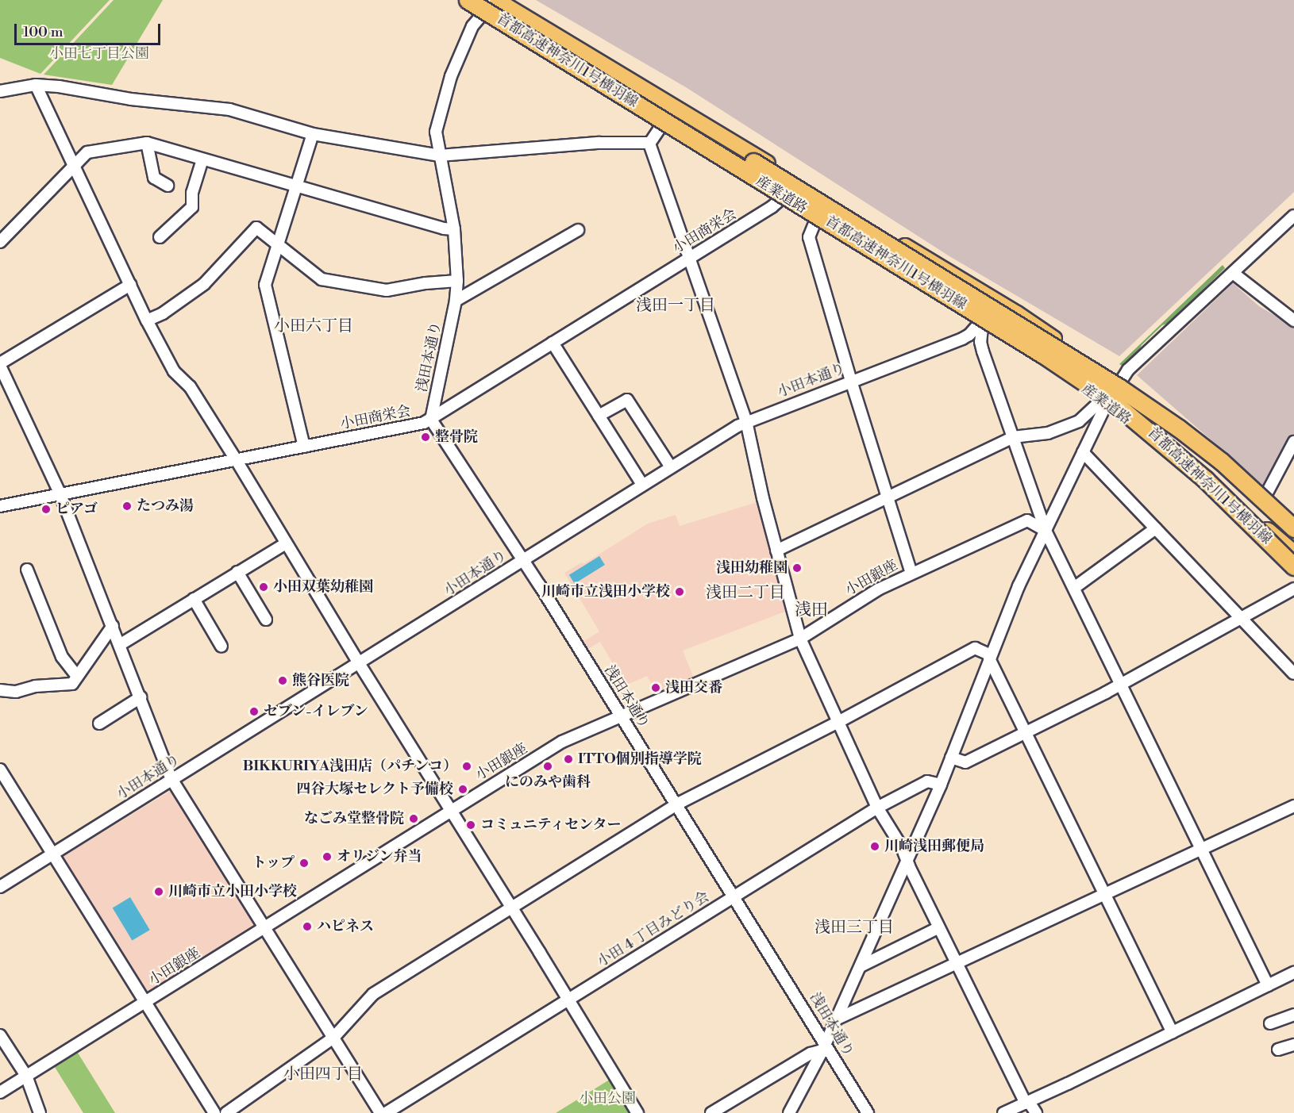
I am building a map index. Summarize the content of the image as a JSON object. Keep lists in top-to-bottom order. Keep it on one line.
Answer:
{"streets":{"highway":["首都高速神奈川1号横羽線"],"main road":["産業道路"],"street":["小田商栄会","浅田本通り","小田本通り","小田銀座","小田 4 丁目みどり会"]},"crossings":[["首都高速神奈川1号横羽線","産業道路"],["首都高速神奈川1号横羽線","浅田本通り"],["産業道路","小田商栄会"],["産業道路","浅田本通り"],["産業道路","小田本通り"],["小田商栄会","浅田本通り"],["浅田本通り","小田本通り"],["浅田本通り","小田銀座"],["浅田本通り","小田 4 丁目みどり会"]],"districts":["浅田一丁目","小田六丁目","浅田二丁目","浅田","浅田三丁目","小田四丁目"],"parks":["小田七丁目公園","小田公園"],"places":["整骨院","たつみ湯","ピアゴ","浅田幼稚園","小田双葉幼稚園","川崎市立浅田小学校","熊谷医院","浅田交番","セブン-イレブン","ITTO個別指導学院","BIKKURIYA浅田店（パチンコ）","にのみや歯科","四谷大塚セレクト予備校","なごみ堂整骨院","コミュニティセンター","川崎浅田郵便局","オリジン弁当","トップ","川崎市立小田小学校","ハピネス"],"scale_bar":"100 m"}
